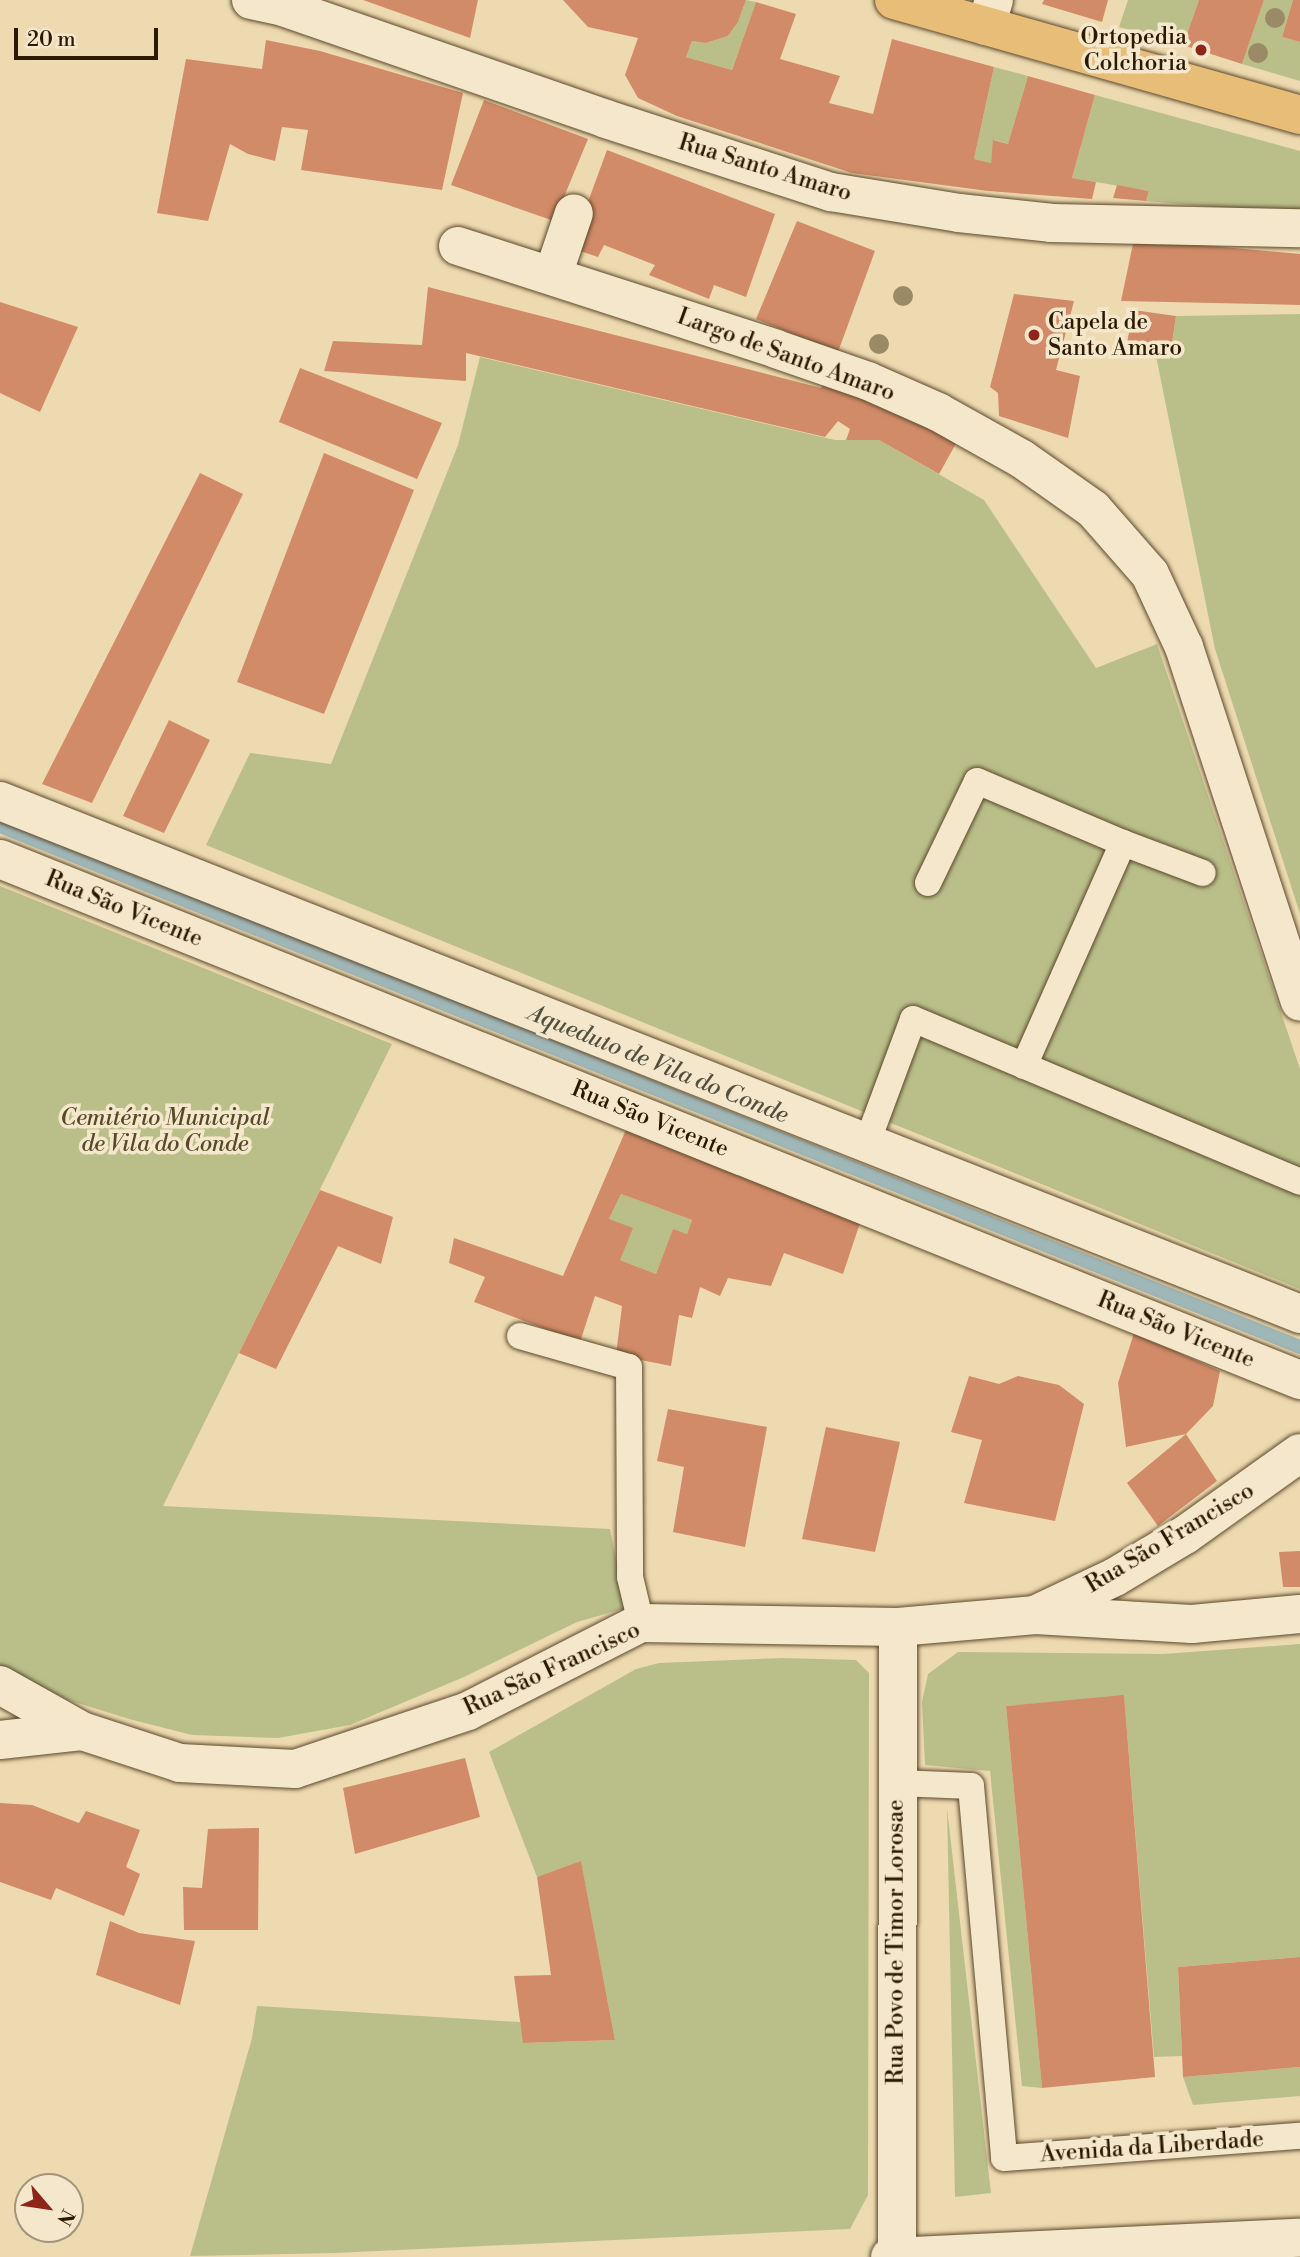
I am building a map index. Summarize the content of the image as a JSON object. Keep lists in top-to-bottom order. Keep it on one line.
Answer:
{"streets":{"street":["Rua Santo Amaro","Largo de Santo Amaro","Rua São Vicente","Rua São Francisco","Rua Povo de Timor Lorosae"],"lane":["Avenida da Liberdade"]},"crossings":[["Rua São Francisco","Rua Povo de Timor Lorosae"],["Rua Povo de Timor Lorosae","Avenida da Liberdade"]],"water":["Aqueduto de Vila do Conde"],"parks":["Cemitério Municipal de Vila do Conde"],"places":["Ortopedia Colchoria","Capela de Santo Amaro"],"scale_bar":"20 m","north":"bottom right"}
